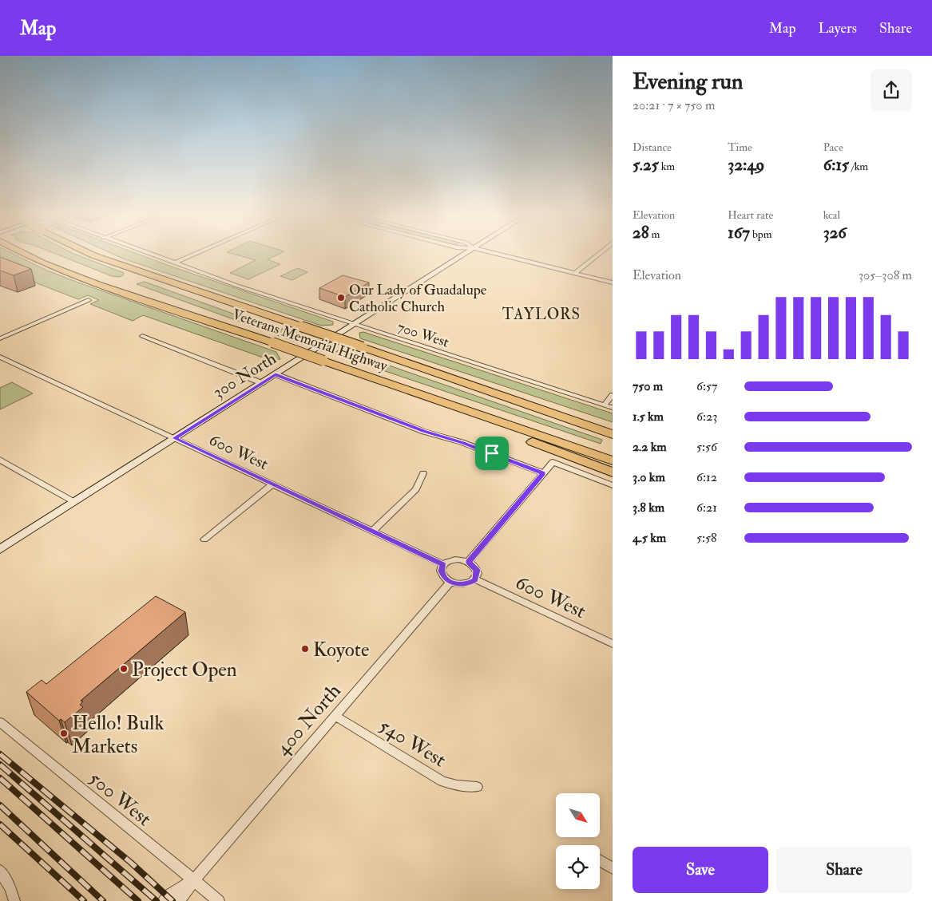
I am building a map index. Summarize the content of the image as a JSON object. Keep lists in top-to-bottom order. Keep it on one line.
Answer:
{"streets":{"highway":["Veterans Memorial Highway"],"street":["700 West","300 North","600 West","400 North","540 West","500 West"]},"crossings":[["700 West","300 North"],["300 North","600 West"],["600 West","400 North"],["400 North","540 West"],["400 North","500 West"]],"districts":["TAYLORS"],"places":["Our Lady of Guadalupe Catholic Church","Koyote","Project Open","Hello! Bulk Markets"],"north":"bottom right","page":{"header":"Map","nav":["Map","Layers","Share"],"heading":["Evening run","20:21 · 7 × 750 m"],"stats":[["Distance","5.25 km"],["Time","32:49"],["Pace","6:15 /km"],["Elevation","28 m"],["Heart rate","167 bpm"],["kcal","326"]],"chart":["Elevation","305–308 m"],"list":[{"name":"750 m","note":"6:57"},{"name":"1.5 km","note":"6:23"},{"name":"2.2 km","note":"5:56"},{"name":"3.0 km","note":"6:12"},{"name":"3.8 km","note":"6:21"},{"name":"4.5 km","note":"5:58"}],"buttons":["Save","Share"]}}
